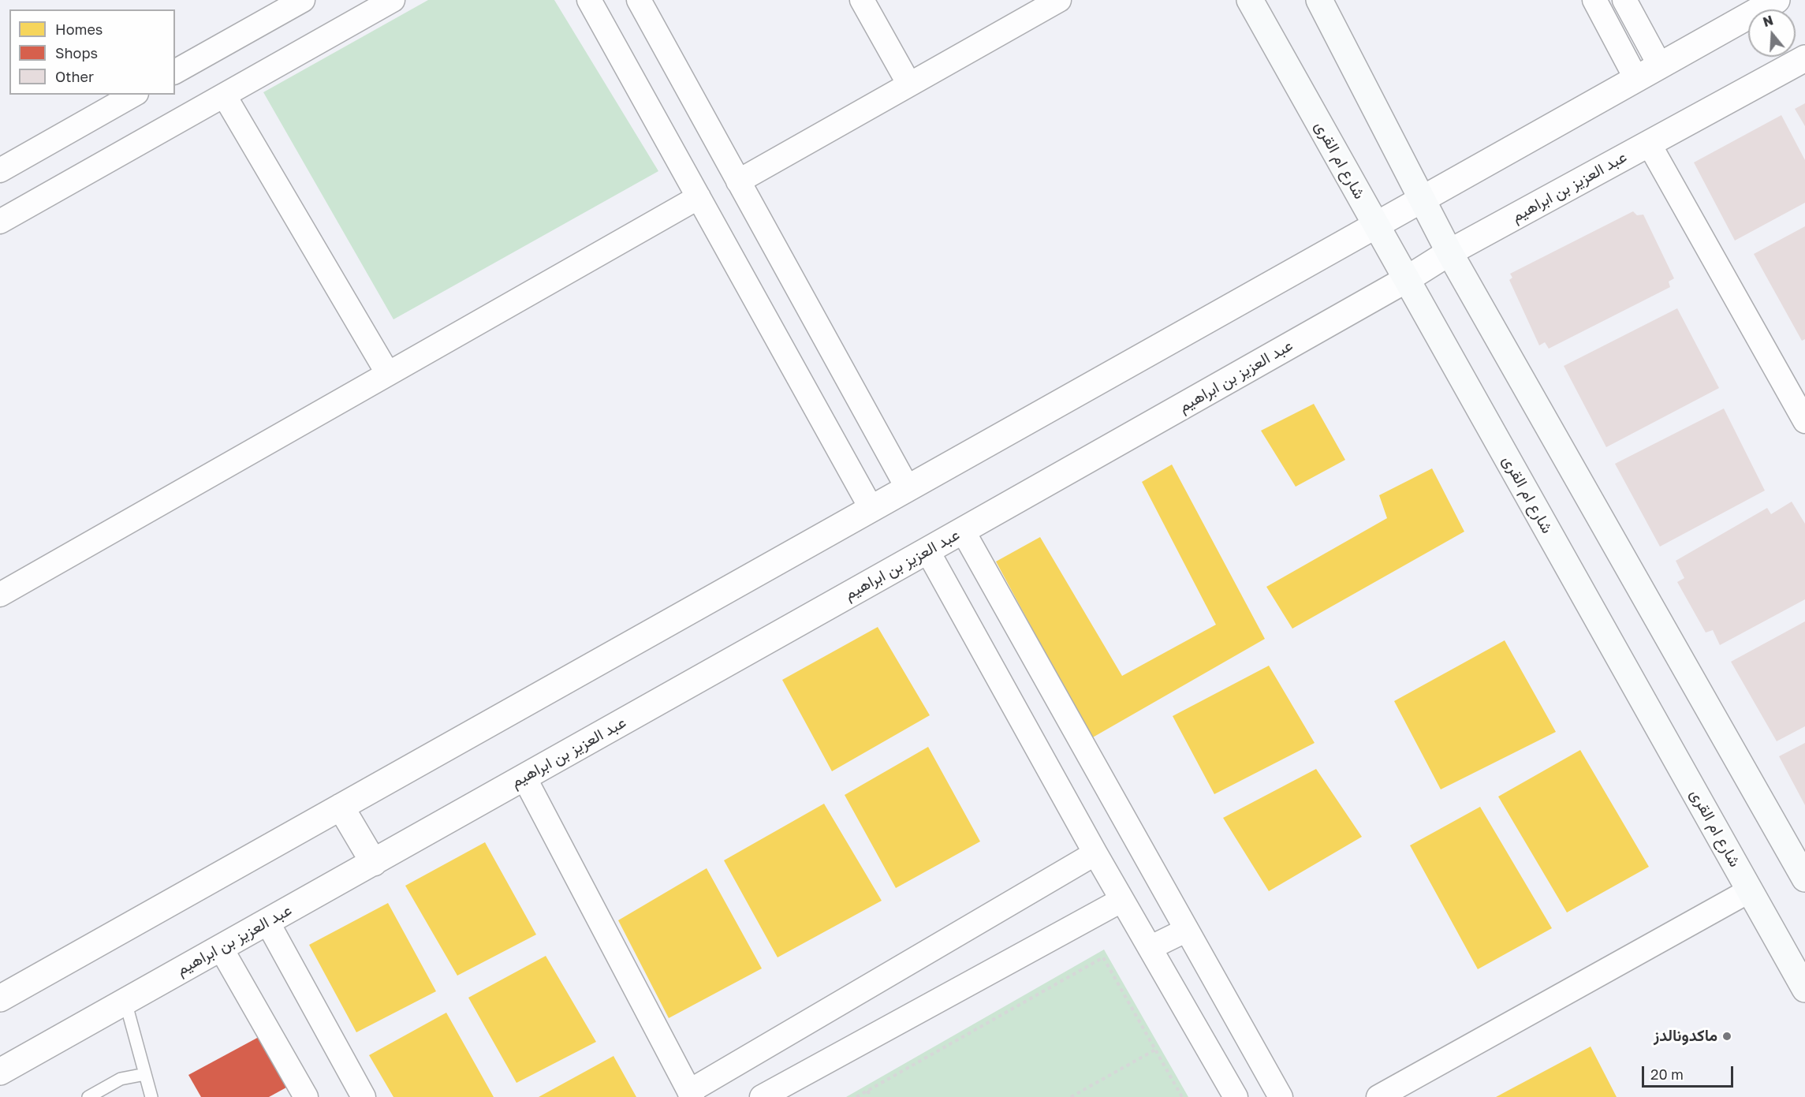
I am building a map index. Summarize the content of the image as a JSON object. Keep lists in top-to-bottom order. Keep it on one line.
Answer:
{"streets":{"main road":["شارع ام القرى"],"street":["عبد العزيز بن ابراهيم"]},"crossings":[["شارع ام القرى","عبد العزيز بن ابراهيم"]],"places":["ماكدونالدز"],"legend":["Homes","Shops","Other"],"scale_bar":"20 m","north":"top"}
